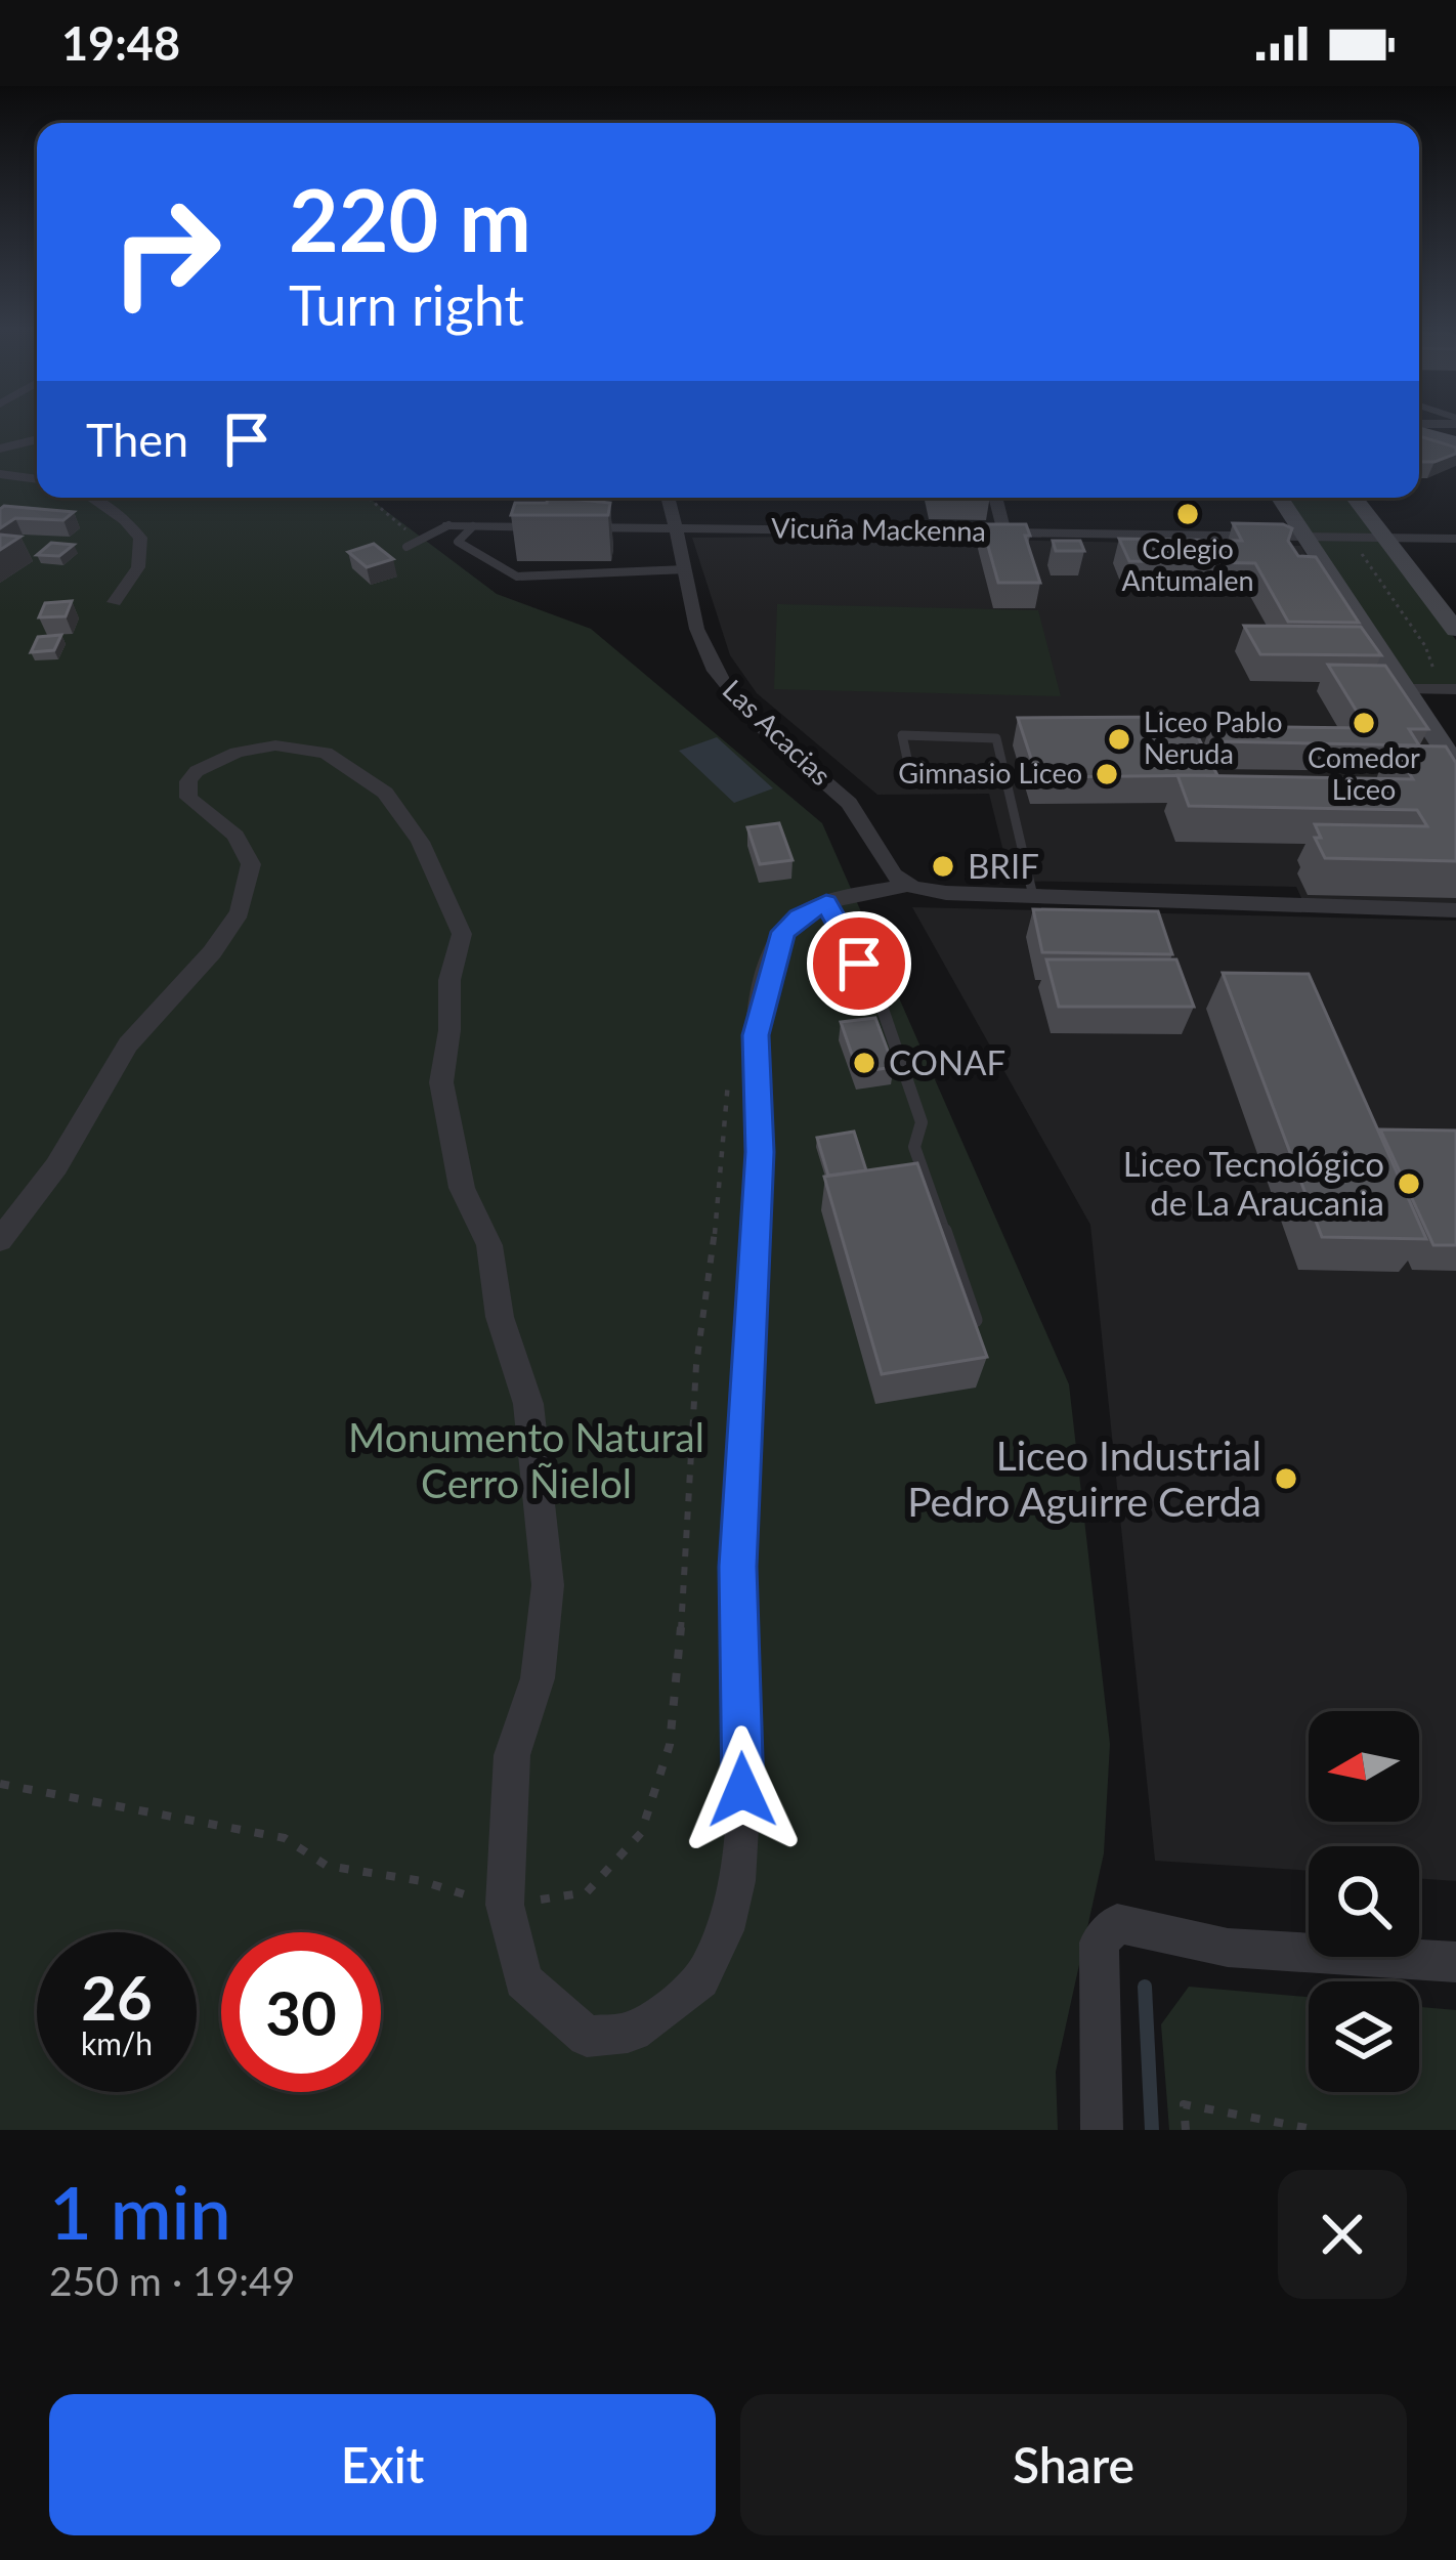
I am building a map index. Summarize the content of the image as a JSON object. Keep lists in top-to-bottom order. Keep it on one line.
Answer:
{"streets":{"street":["Vicuña Mackenna","Las Acacias"]},"crossings":[["Vicuña Mackenna","Las Acacias"]],"parks":["Monumento Natural Cerro Ñielol"],"places":["Colegio Antumalen","Comedor Liceo","Liceo Pablo Neruda","Gimnasio Liceo","BRIF","CONAF","Liceo Tecnológico de La Araucania","Liceo Industrial Pedro Aguirre Cerda"],"north":"left","page":{"status":"19:48","turn":["220 m","Turn right"],"then":"Then","speed":"26 km/h","limit":"30","heading":["1 min","250 m · 19:49"],"buttons":["Exit","Share"]}}
